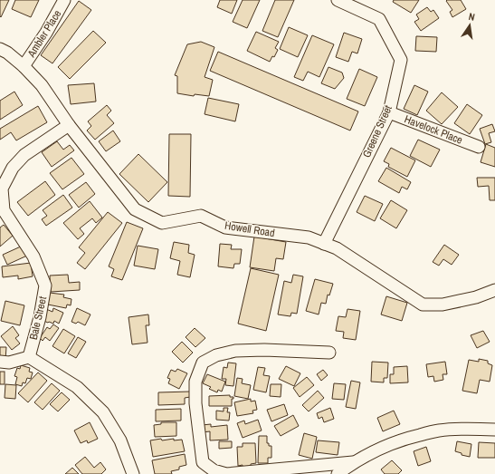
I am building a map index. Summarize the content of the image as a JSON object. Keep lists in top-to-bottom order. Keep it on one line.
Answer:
{"streets":{"street":["Ambler Place","Havelock Place","Greene Street","Howell Road","Bale Street"]},"crossings":[["Ambler Place","Howell Road"],["Havelock Place","Greene Street"],["Greene Street","Howell Road"],["Howell Road","Bale Street"]],"north":"top"}
